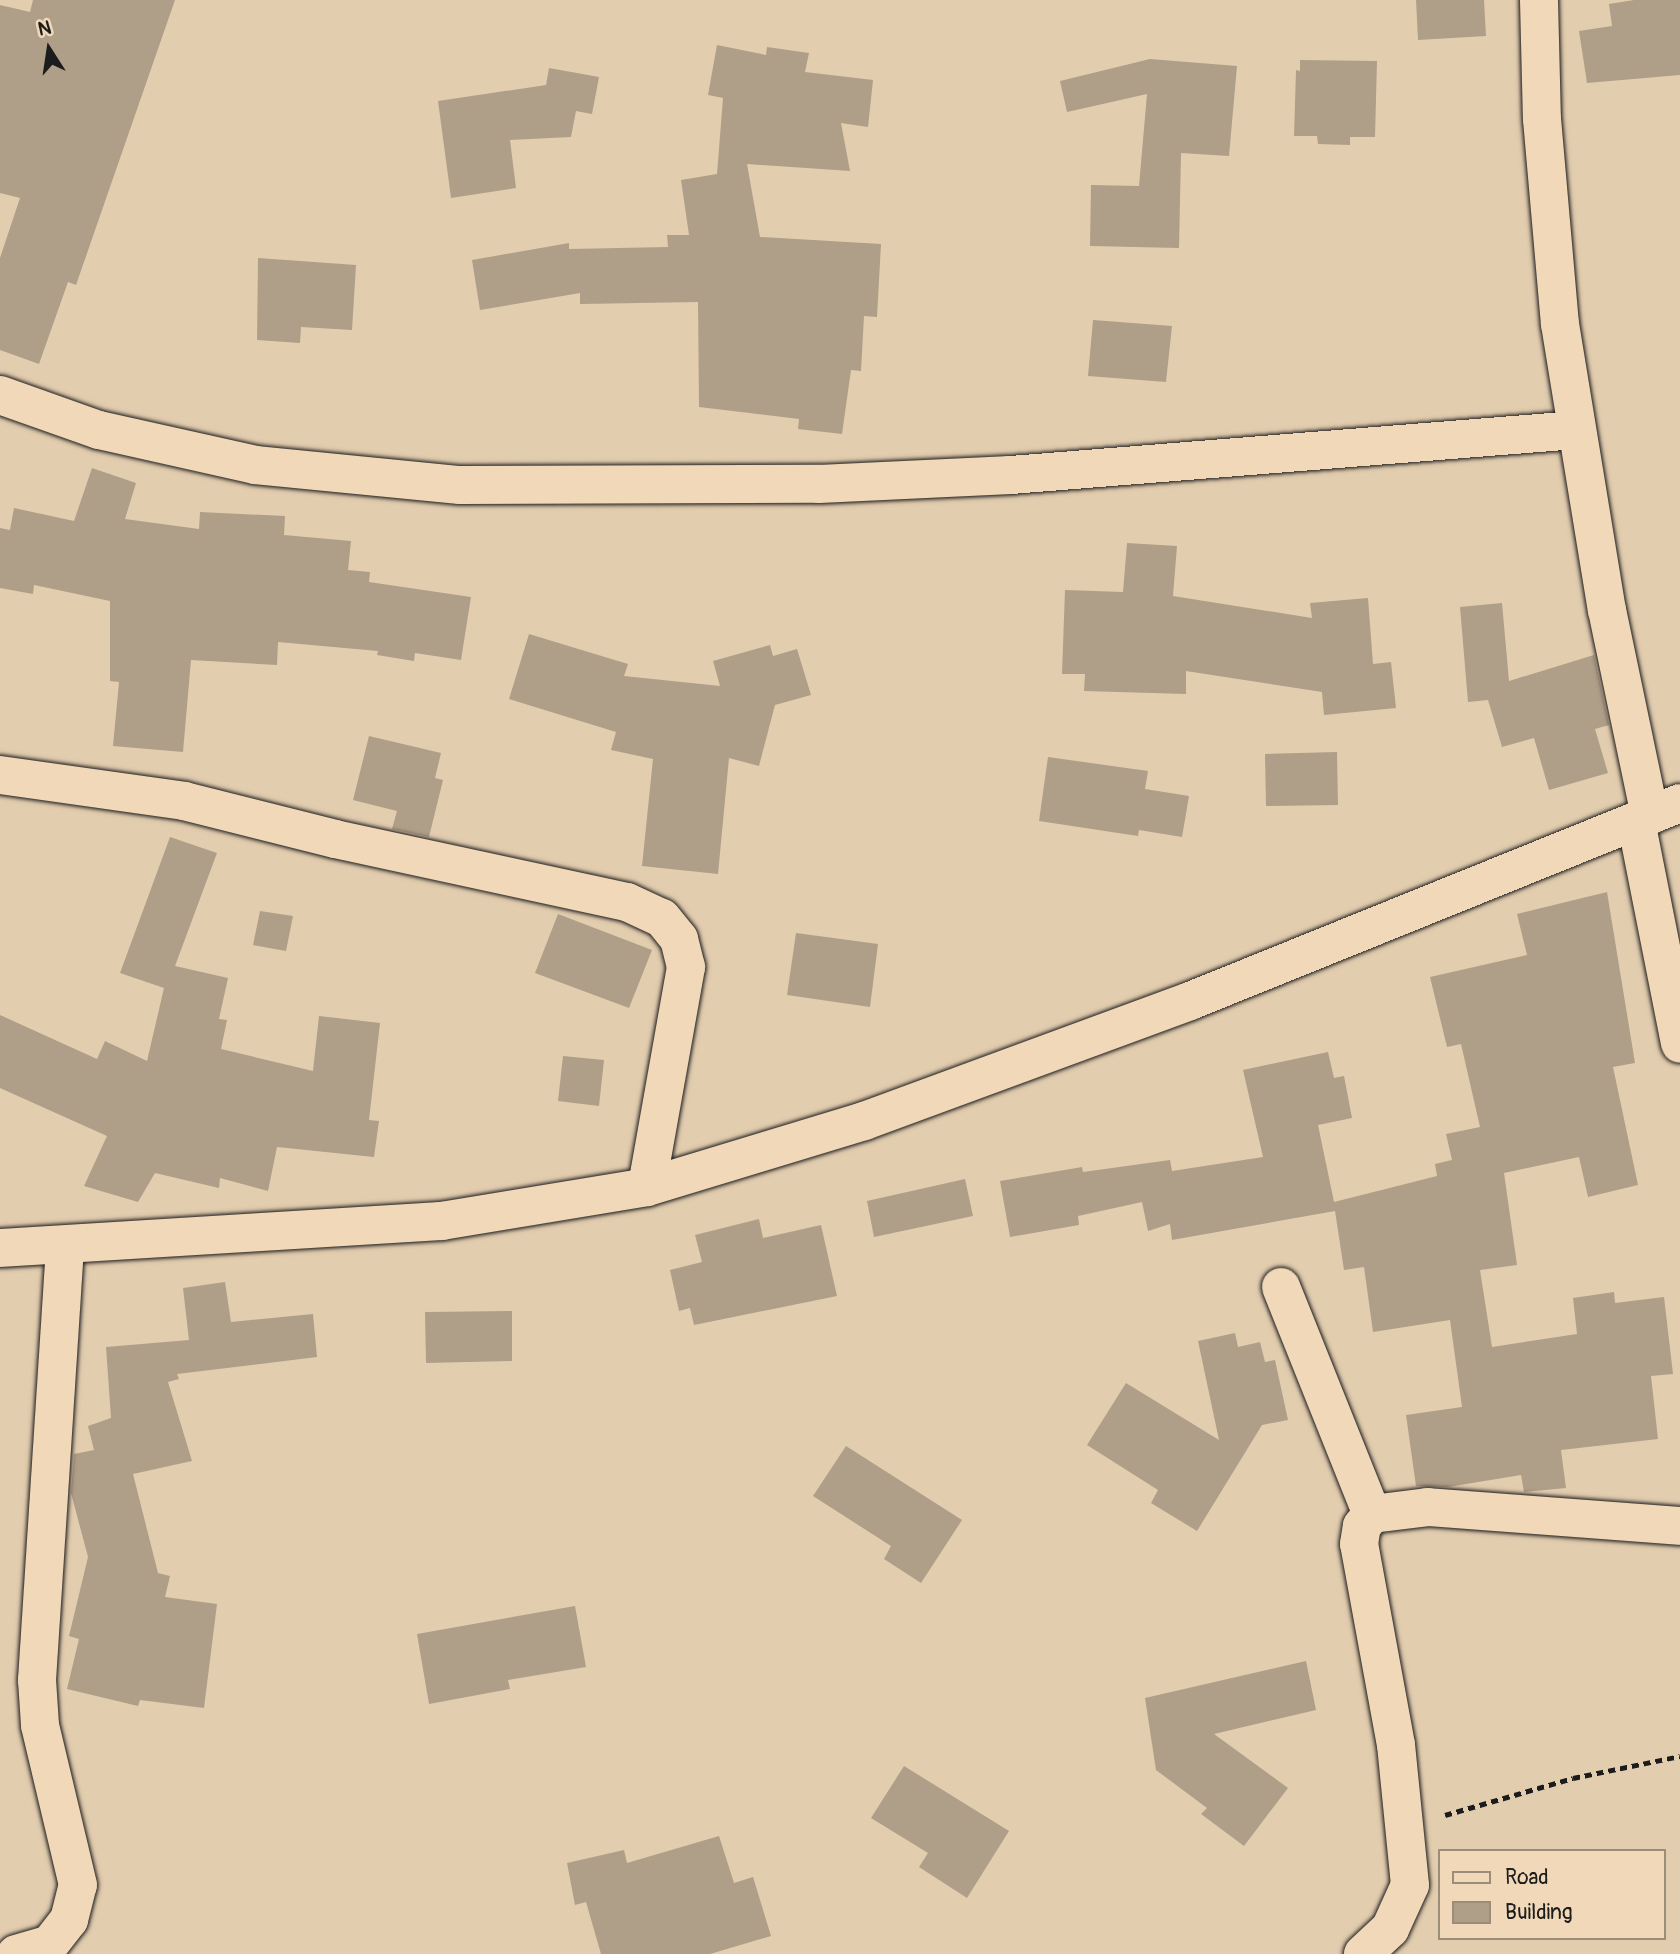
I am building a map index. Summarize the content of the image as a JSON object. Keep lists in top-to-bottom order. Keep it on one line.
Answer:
{"legend":["Road","Building"],"north":"top"}
